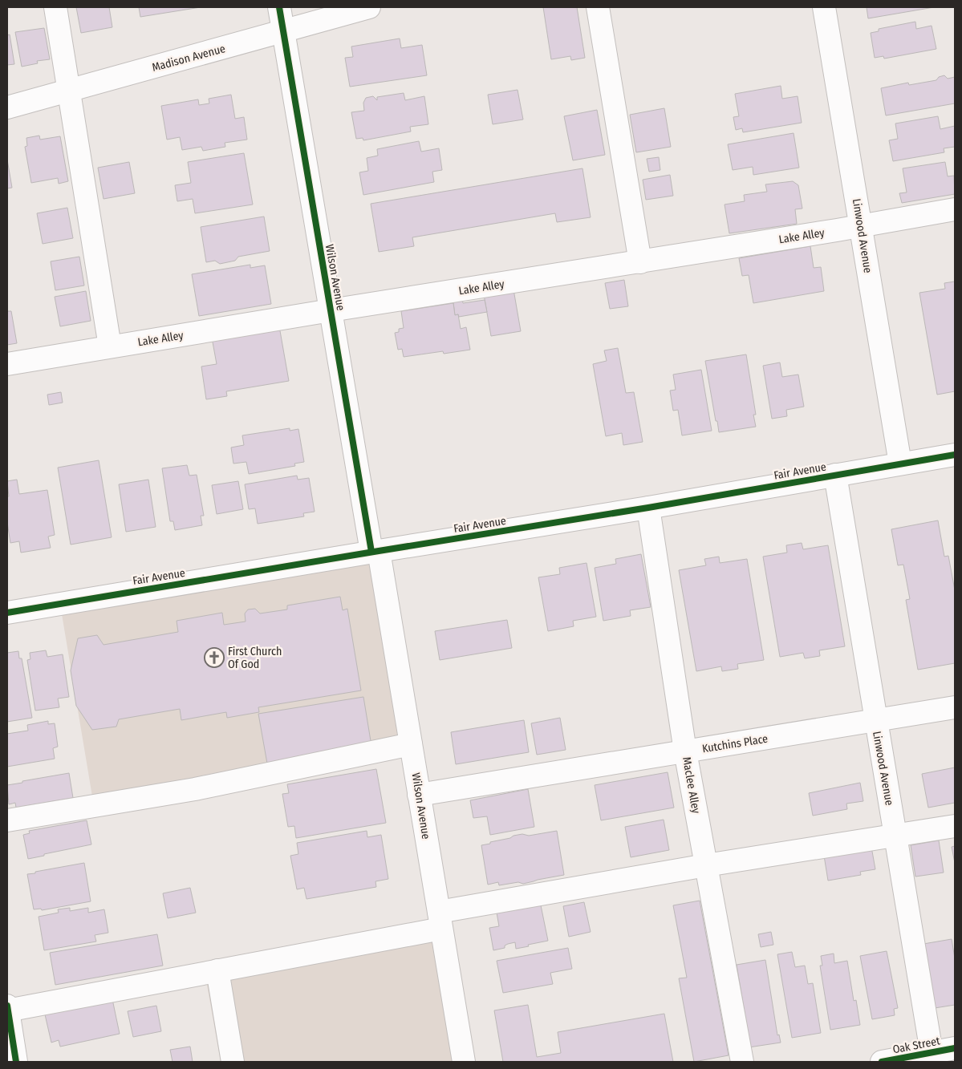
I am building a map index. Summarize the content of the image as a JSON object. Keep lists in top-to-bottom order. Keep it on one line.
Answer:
{"streets":{"street":["Madison Avenue","Lake Alley","Linwood Avenue","Wilson Avenue","Fair Avenue","Kutchins Place","Maclee Alley","Oak Street"]},"crossings":[["Madison Avenue","Wilson Avenue"],["Lake Alley","Linwood Avenue"],["Lake Alley","Wilson Avenue"],["Linwood Avenue","Fair Avenue"],["Linwood Avenue","Kutchins Place"],["Linwood Avenue","Oak Street"],["Wilson Avenue","Fair Avenue"],["Wilson Avenue","Kutchins Place"],["Fair Avenue","Maclee Alley"],["Kutchins Place","Maclee Alley"]],"places":{"church":["First Church Of God"]}}
